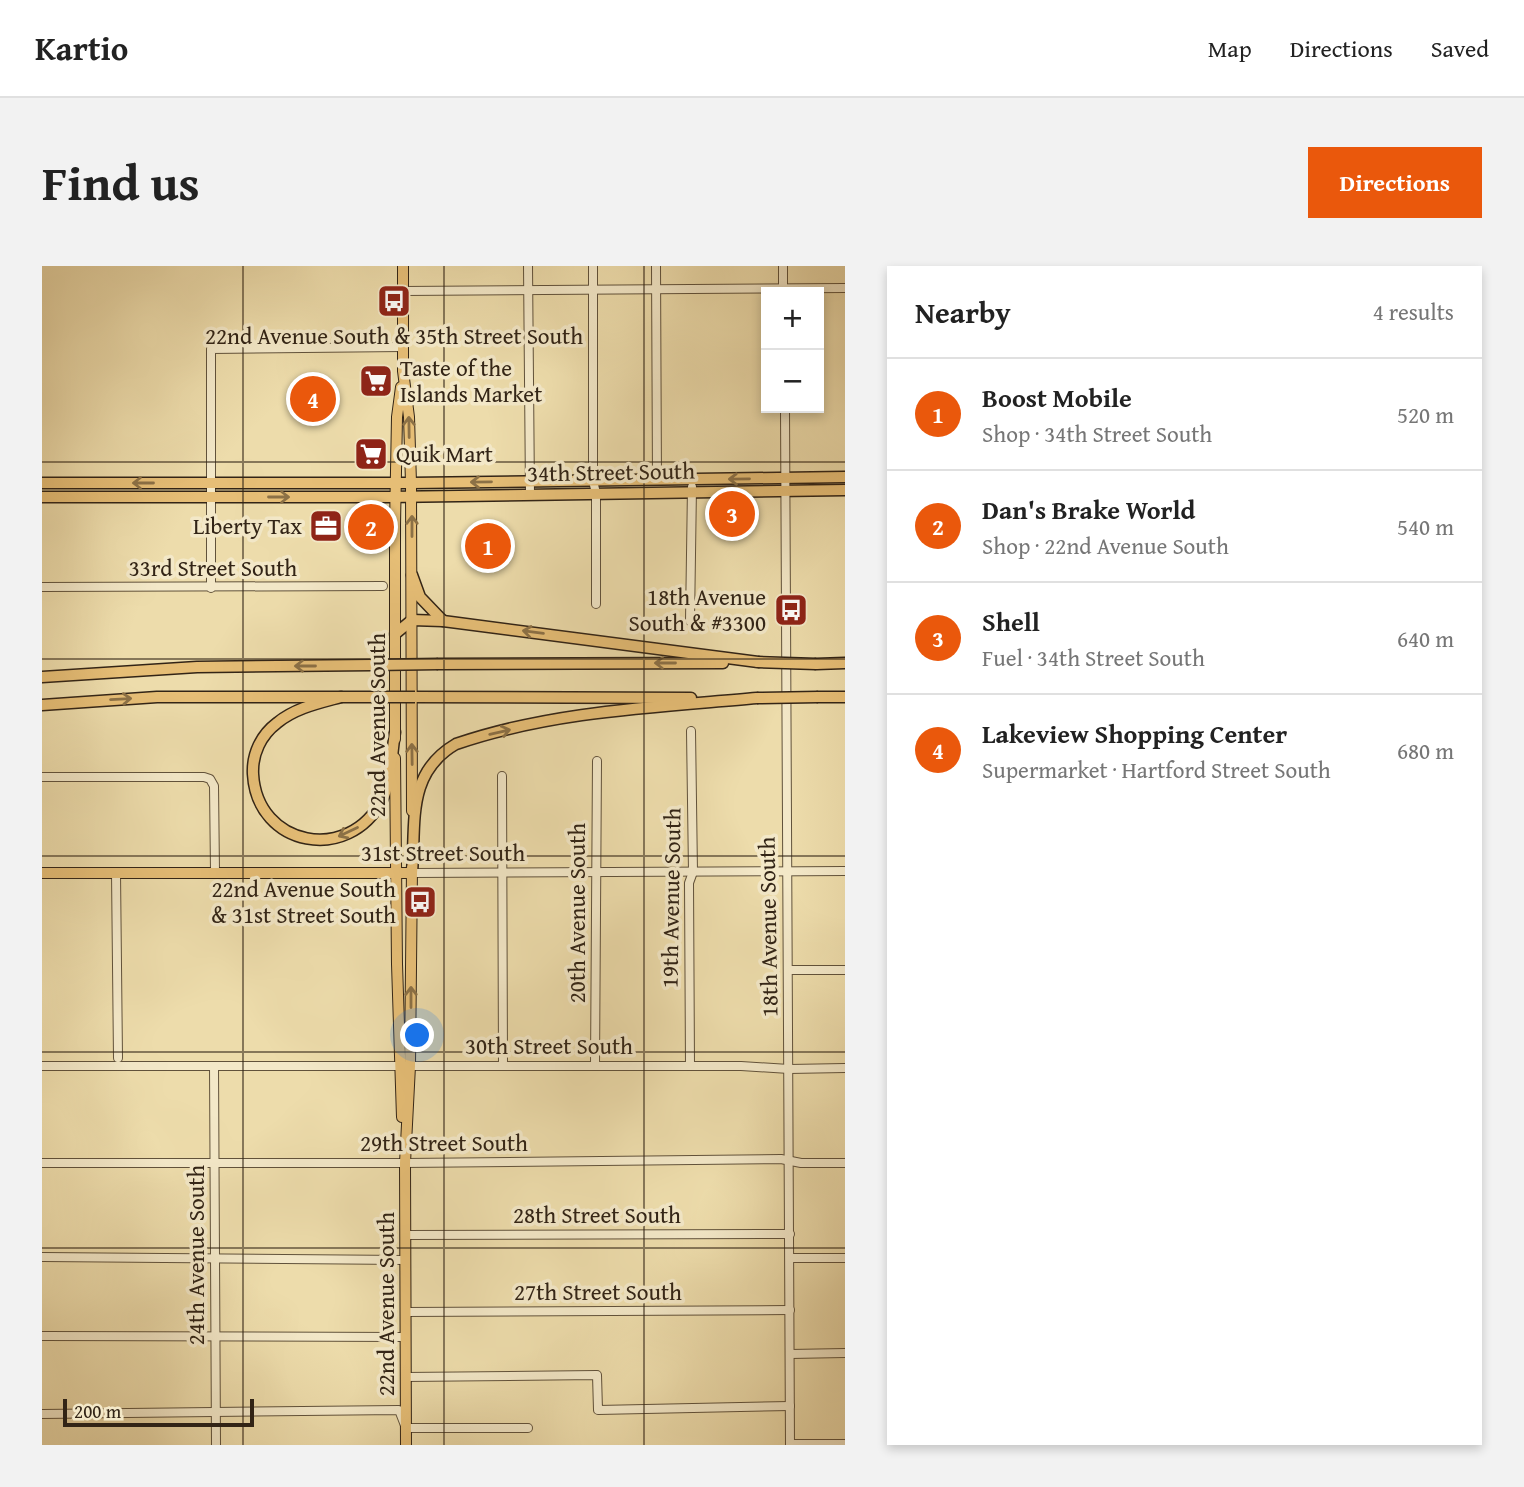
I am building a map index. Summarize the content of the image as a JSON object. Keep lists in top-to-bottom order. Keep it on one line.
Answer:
{"streets":{"highway":["34th Street South"],"main road":["22nd Avenue South","31st Street South"],"street":["33rd Street South","19th Avenue South","20th Avenue South","18th Avenue South","30th Street South","29th Street South","28th Street South","24th Avenue South","27th Street South"]},"crossings":[["34th Street South","22nd Avenue South"],["34th Street South","18th Avenue South"],["22nd Avenue South","31st Street South"],["22nd Avenue South","30th Street South"],["22nd Avenue South","29th Street South"],["22nd Avenue South","28th Street South"],["22nd Avenue South","27th Street South"],["31st Street South","19th Avenue South"],["31st Street South","20th Avenue South"],["31st Street South","18th Avenue South"],["19th Avenue South","30th Street South"],["20th Avenue South","30th Street South"],["18th Avenue South","30th Street South"],["18th Avenue South","29th Street South"],["18th Avenue South","28th Street South"],["18th Avenue South","27th Street South"],["30th Street South","24th Avenue South"],["29th Street South","24th Avenue South"]],"places":{"bus stop":["22nd Avenue South & 35th Street South","18th Avenue South & #3300","22nd Avenue South & 31st Street South"],"supermarket":["Taste of the Islands Market","Quik Mart"],"office":["Liberty Tax"]},"scale_bar":"200 m","page":{"header":"Kartio","nav":["Map","Directions","Saved"],"title":"Find us","buttons":"Directions","heading":["Nearby","4 results"],"map_buttons":["+","−"],"list":[{"mark":"1","name":"Boost Mobile","note":"Shop · 34th Street South","value":"520 m"},{"mark":"2","name":"Dan's Brake World","note":"Shop · 22nd Avenue South","value":"540 m"},{"mark":"3","name":"Shell","note":"Fuel · 34th Street South","value":"640 m"},{"mark":"4","name":"Lakeview Shopping Center","note":"Supermarket · Hartford Street South","value":"680 m"}],"pins":["4","3","2","1"],"scale":"200 m"}}
